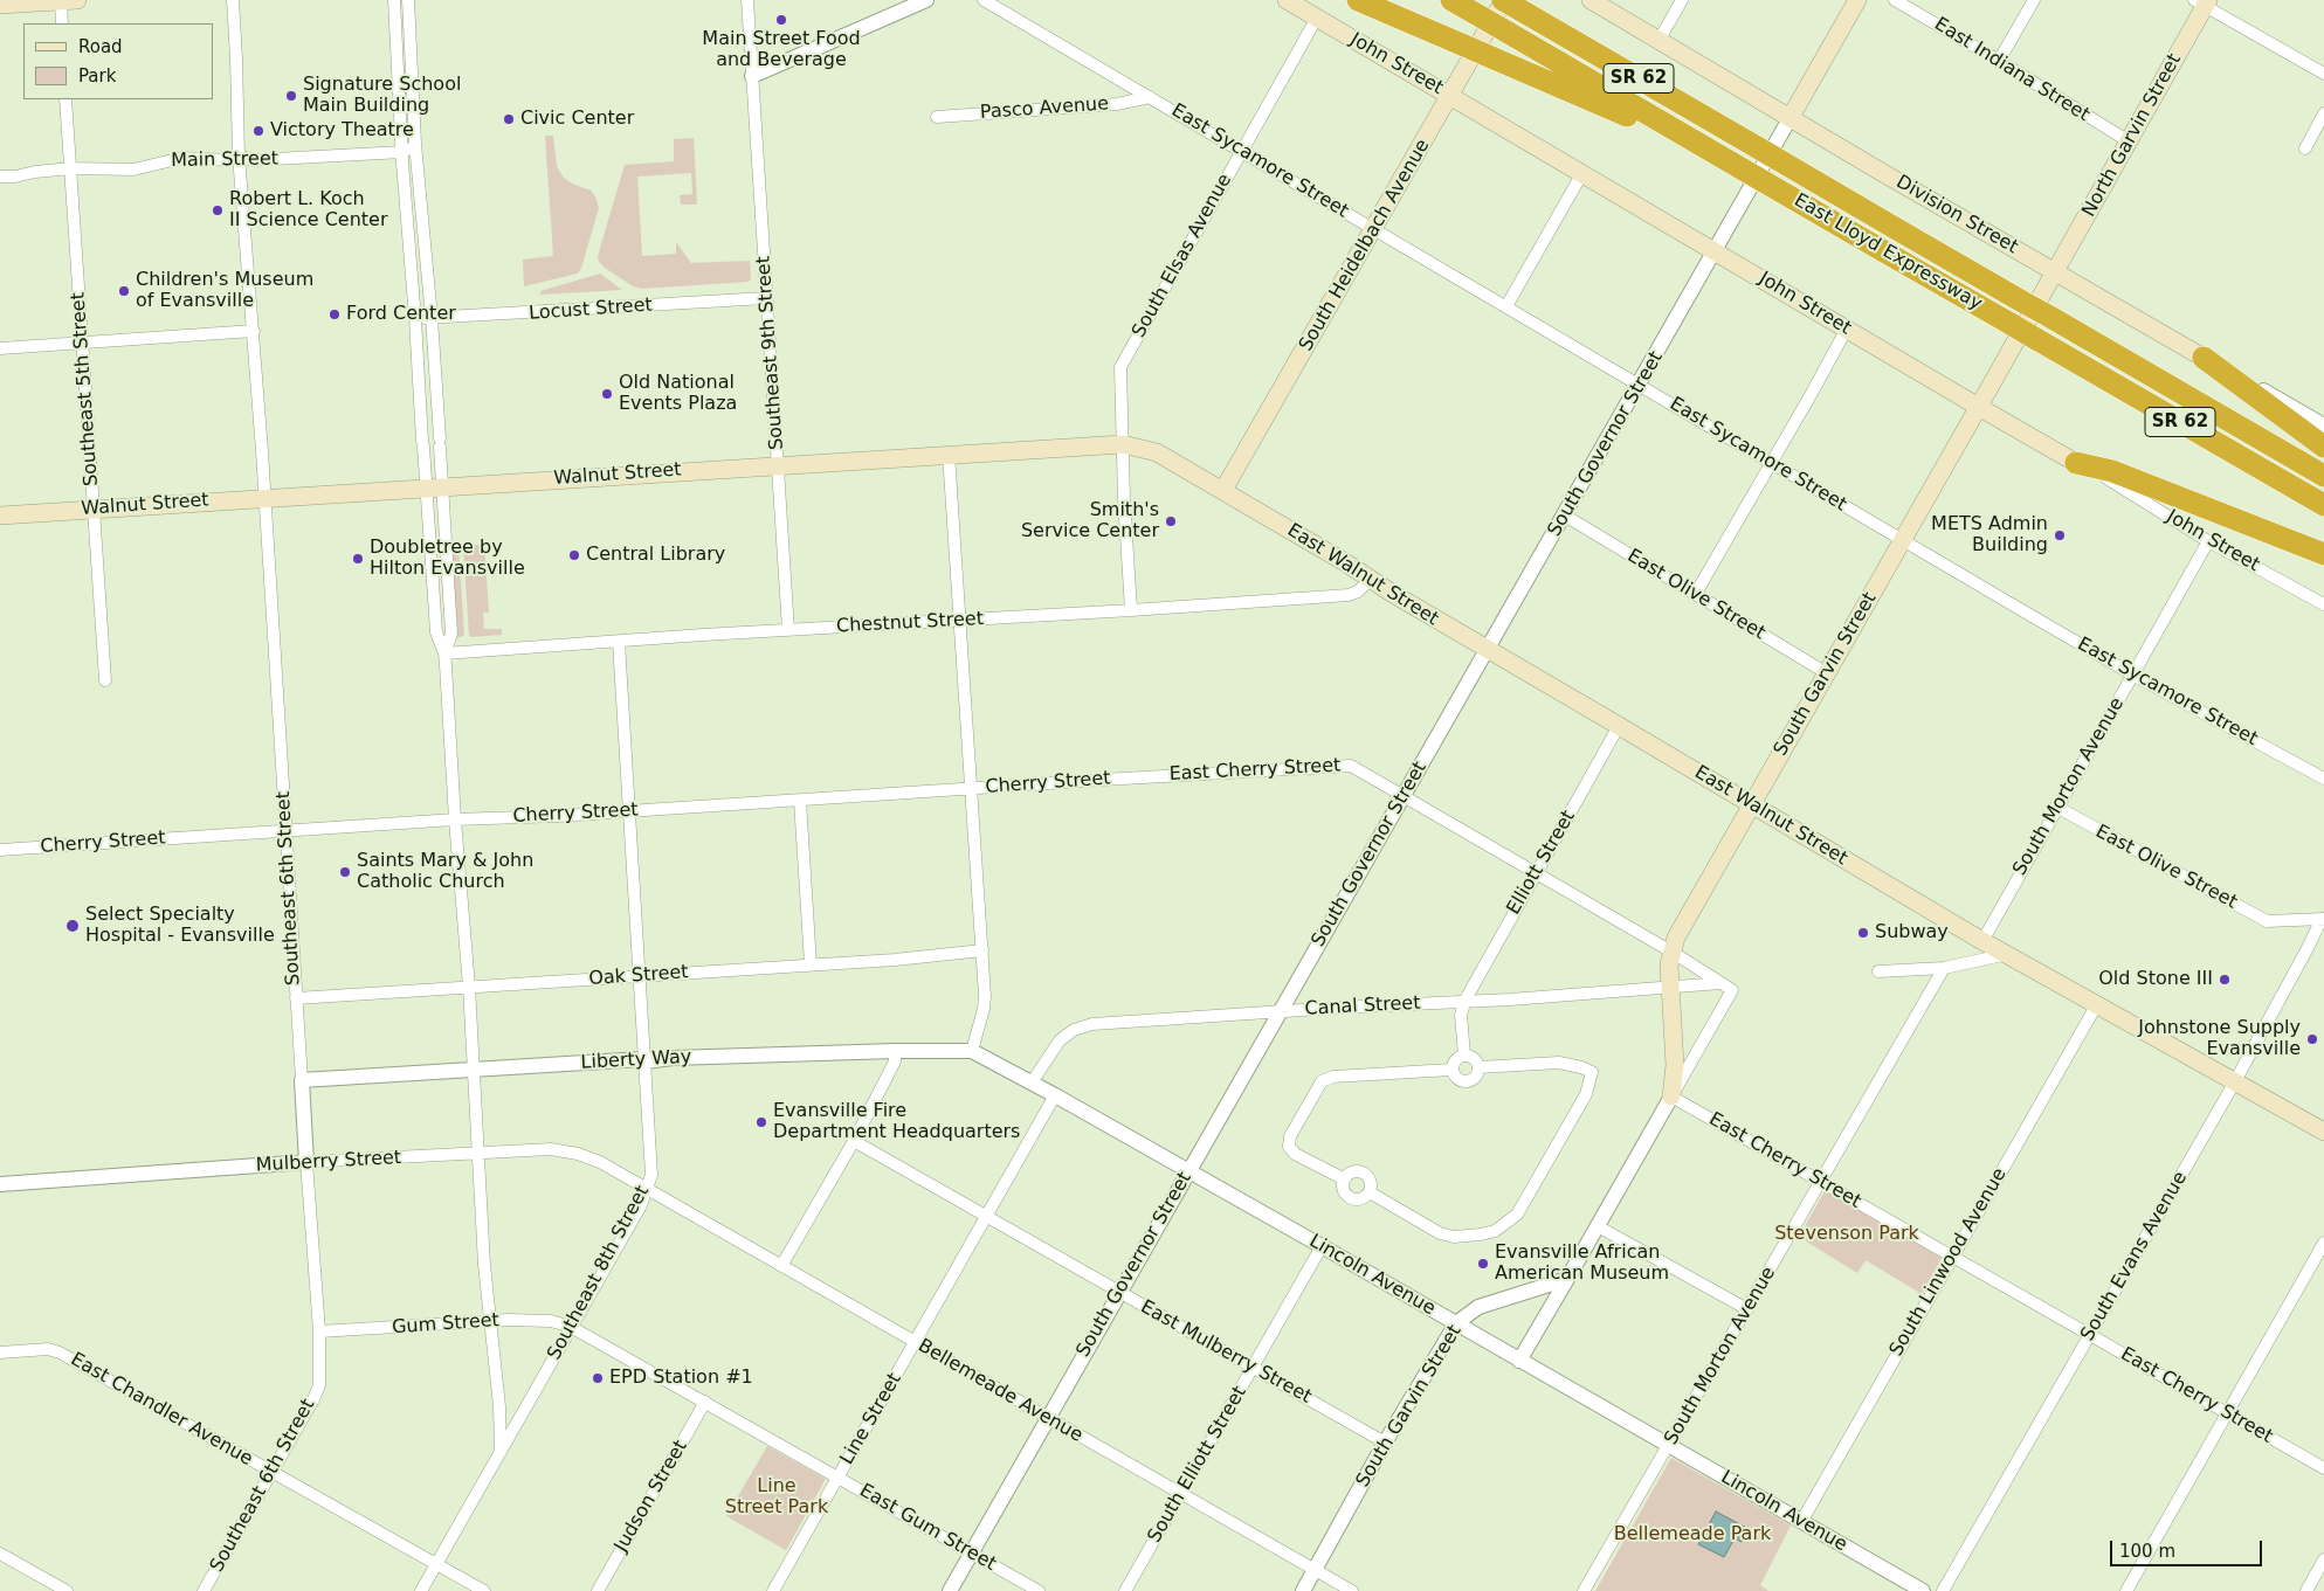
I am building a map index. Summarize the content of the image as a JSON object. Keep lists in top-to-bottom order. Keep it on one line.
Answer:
{"streets":{"highway":["SR 62","East Lloyd Expressway"],"main road":["John Street","North Garvin Street","Division Street","South Heidelbach Avenue","Walnut Street","East Walnut Street","South Garvin Street"],"street":["East Indiana Street","Pasco Avenue","Main Street","East Sycamore Street","South Elsas Avenue","Locust Street","Southeast 9th Street","Southeast 5th Street","South Governor Street","East Olive Street","Chestnut Street","East Cherry Street","Cherry Street","South Morton Avenue","Elliott Street","Southeast 6th Street","Oak Street","Canal Street","Liberty Way","Mulberry Street","South Evans Avenue","South Linwood Avenue","Southeast 8th Street","Lincoln Avenue","Gum Street","East Mulberry Street","Bellemeade Avenue","East Chandler Avenue","Line Street","South Elliott Street","Judson Street","East Gum Street"]},"crossings":[["John Street","South Heidelbach Avenue"],["John Street","South Elsas Avenue"],["John Street","South Governor Street"],["John Street","South Garvin Street"],["John Street","South Morton Avenue"],["East Indiana Street","North Garvin Street"],["Pasco Avenue","East Sycamore Street"],["North Garvin Street","Division Street"],["North Garvin Street","South Garvin Street"],["Main Street","Southeast 5th Street"],["Main Street","Southeast 6th Street"],["East Sycamore Street","South Heidelbach Avenue"],["East Sycamore Street","South Elsas Avenue"],["East Sycamore Street","South Governor Street"],["East Sycamore Street","South Garvin Street"],["East Sycamore Street","South Morton Avenue"],["Division Street","South Governor Street"],["Division Street","South Garvin Street"],["South Heidelbach Avenue","East Lloyd Expressway"],["South Heidelbach Avenue","Walnut Street"],["South Heidelbach Avenue","East Walnut Street"],["South Elsas Avenue","Walnut Street"],["South Elsas Avenue","Chestnut Street"],["Locust Street","Southeast 9th Street"],["Southeast 9th Street","Walnut Street"],["Southeast 9th Street","Chestnut Street"],["Southeast 5th Street","Walnut Street"],["South Governor Street","East Walnut Street"],["South Governor Street","East Olive Street"],["South Governor Street","East Cherry Street"],["South Governor Street","Canal Street"],["South Governor Street","Lincoln Avenue"],["South Governor Street","East Mulberry Street"],["South Governor Street","Bellemeade Avenue"],["South Governor Street","East Gum Street"],["Walnut Street","East Walnut Street"],["Walnut Street","Southeast 6th Street"],["East Walnut Street","Chestnut Street"],["East Walnut Street","South Garvin Street"],["East Walnut Street","South Morton Avenue"],["East Walnut Street","Elliott Street"],["East Walnut Street","South Evans Avenue"],["East Walnut Street","South Linwood Avenue"],["East Olive Street","South Garvin Street"],["East Olive Street","South Morton Avenue"],["East Olive Street","South Evans Avenue"],["Chestnut Street","Southeast 8th Street"],["South Garvin Street","East Cherry Street"],["South Garvin Street","Canal Street"],["South Garvin Street","Lincoln Avenue"],["South Garvin Street","East Mulberry Street"],["South Garvin Street","Bellemeade Avenue"],["East Cherry Street","Cherry Street"],["East Cherry Street","South Morton Avenue"],["East Cherry Street","Elliott Street"],["East Cherry Street","Canal Street"],["East Cherry Street","South Evans Avenue"],["East Cherry Street","South Linwood Avenue"],["Cherry Street","Southeast 6th Street"],["Cherry Street","Southeast 8th Street"],["South Morton Avenue","Lincoln Avenue"],["Elliott Street","Canal Street"],["Southeast 6th Street","Oak Street"],["Southeast 6th Street","Liberty Way"],["Southeast 6th Street","Mulberry Street"],["Southeast 6th Street","Gum Street"],["Southeast 6th Street","East Chandler Avenue"],["Oak Street","Southeast 8th Street"],["Canal Street","Lincoln Avenue"],["Liberty Way","Southeast 8th Street"],["Liberty Way","Lincoln Avenue"],["Mulberry Street","Southeast 8th Street"],["Mulberry Street","Bellemeade Avenue"],["South Linwood Avenue","Lincoln Avenue"],["Southeast 8th Street","Gum Street"],["Southeast 8th Street","Bellemeade Avenue"],["Southeast 8th Street","East Chandler Avenue"],["Southeast 8th Street","East Gum Street"],["Lincoln Avenue","Line Street"],["Lincoln Avenue","South Elliott Street"],["Gum Street","East Gum Street"],["East Mulberry Street","Line Street"],["East Mulberry Street","South Elliott Street"],["Bellemeade Avenue","Line Street"],["Bellemeade Avenue","South Elliott Street"],["Line Street","East Gum Street"],["Judson Street","East Gum Street"]],"parks":["Stevenson Park","Line Street Park","Bellemeade Park"],"places":["Main Street Food and Beverage","Signature School Main Building","Civic Center","Victory Theatre","Robert L. Koch II Science Center","Children's Museum of Evansville","Ford Center","Old National Events Plaza","Smith's Service Center","METS Admin Building","Central Library","Doubletree by Hilton Evansville","Saints Mary & John Catholic Church","Select Specialty Hospital - Evansville","Subway","Old Stone III","Johnstone Supply Evansville","Evansville Fire Department Headquarters","Evansville African American Museum","EPD Station #1"],"legend":["Road","Park"],"scale_bar":"100 m"}
